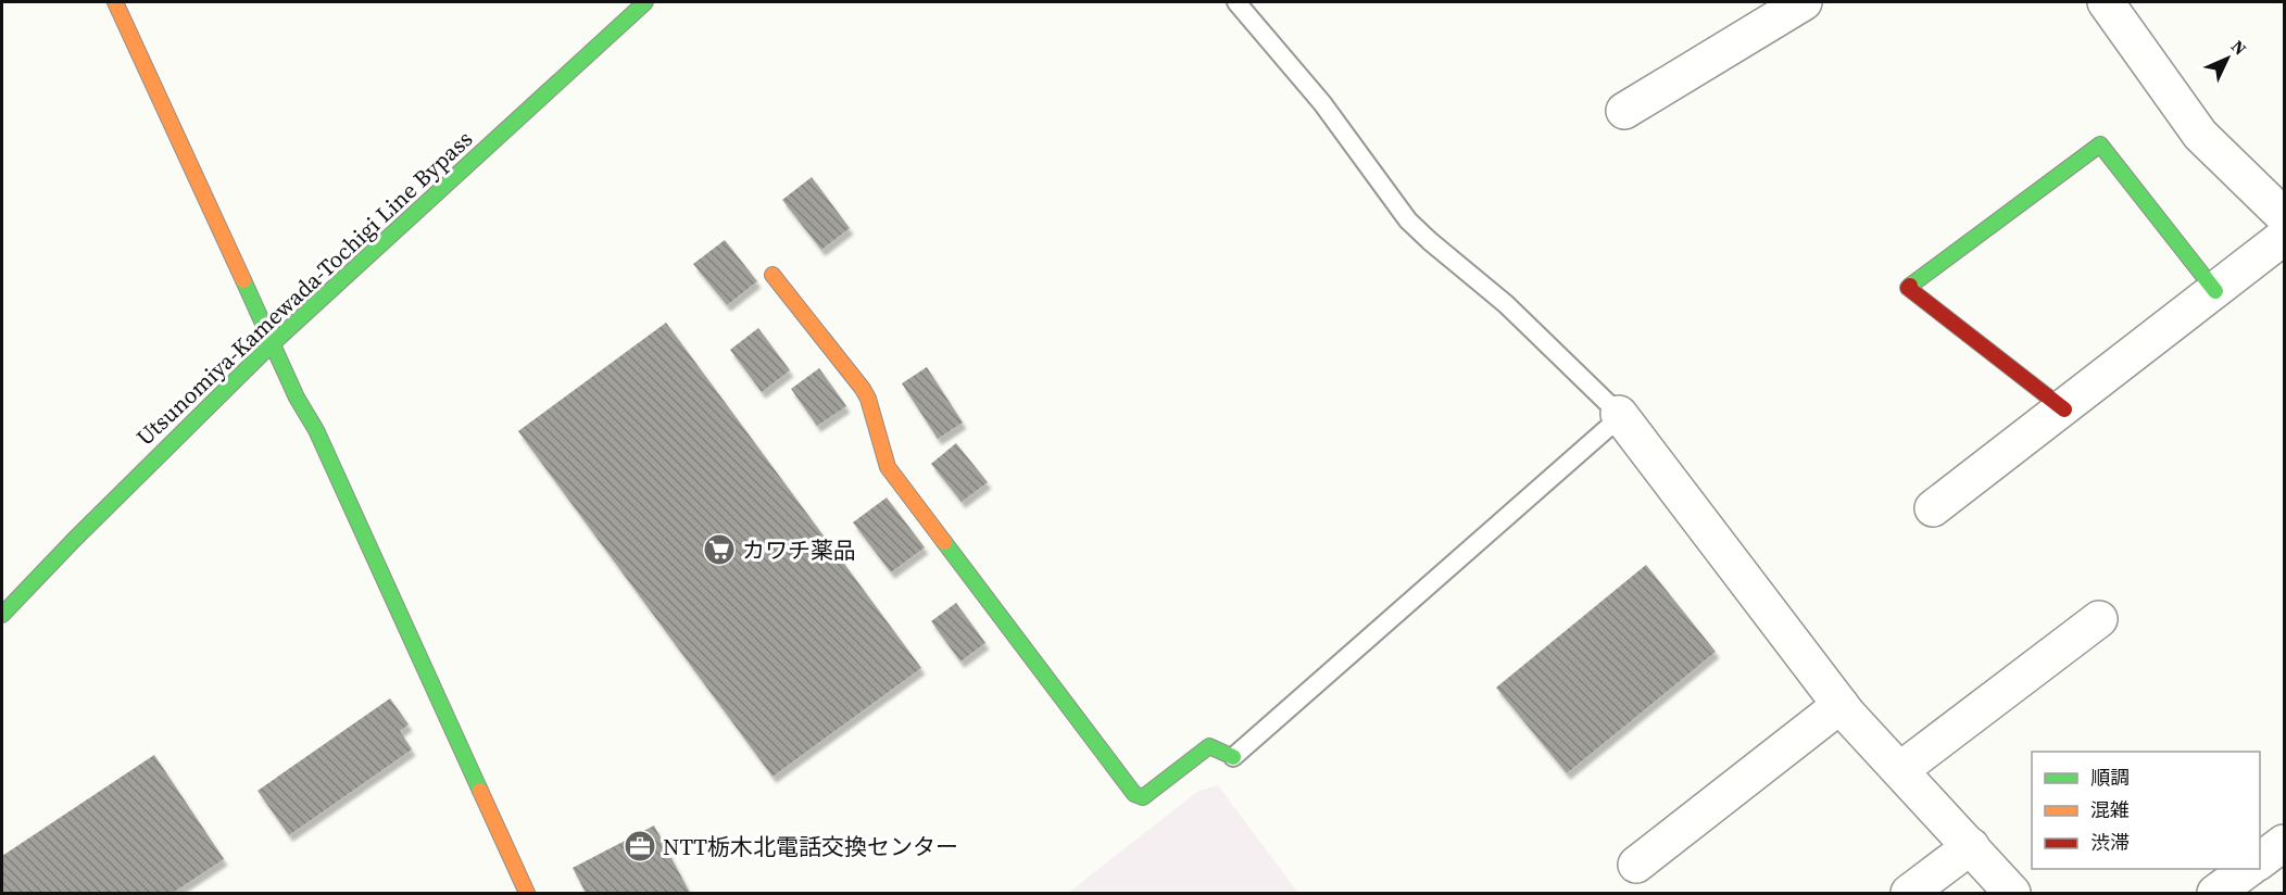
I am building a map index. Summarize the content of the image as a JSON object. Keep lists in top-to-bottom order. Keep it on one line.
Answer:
{"streets":{"street":["Utsunomiya-Kamewada-Tochigi Line Bypass"]},"places":{"supermarket":["カワチ薬品"],"office":["NTT栃木北電話交換センター"]},"legend":["順調","混雑","渋滞"],"north":"top right"}
